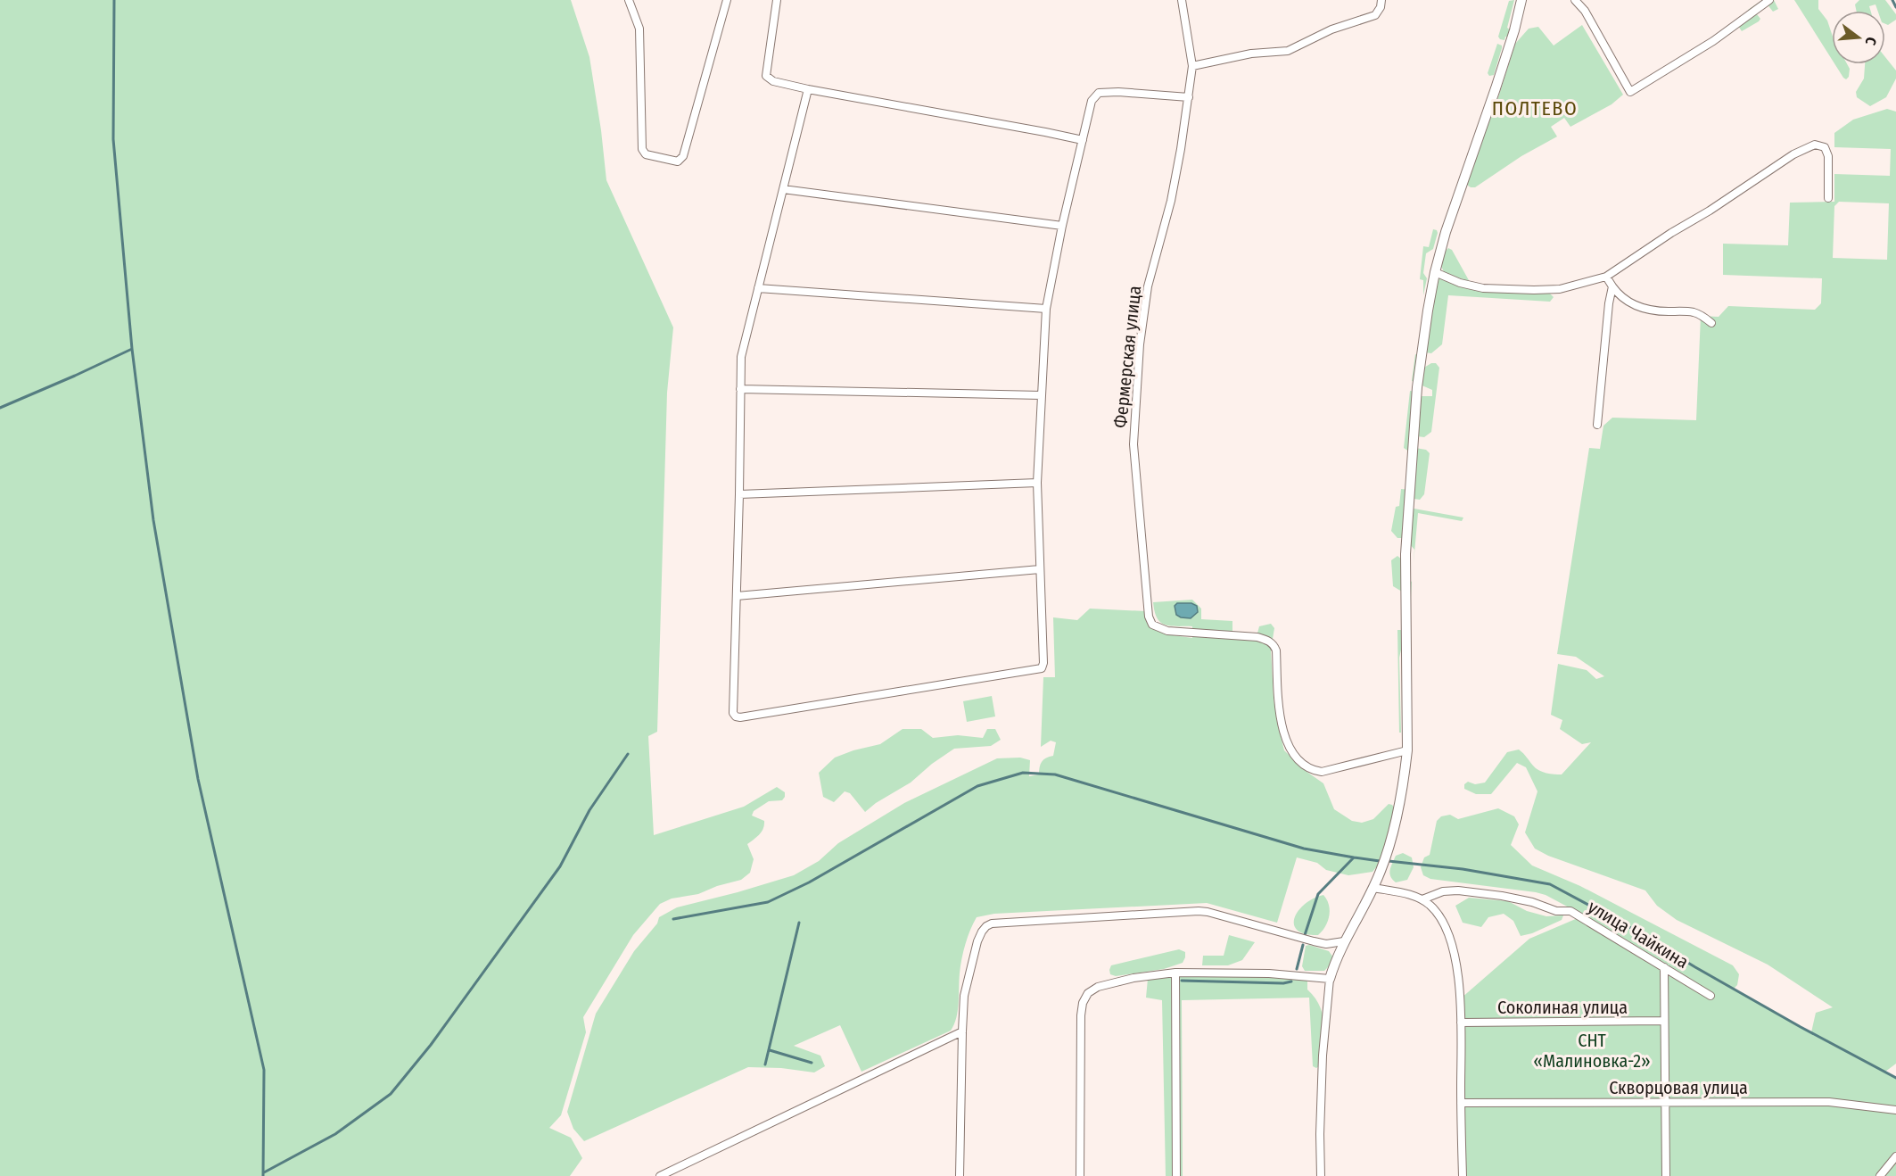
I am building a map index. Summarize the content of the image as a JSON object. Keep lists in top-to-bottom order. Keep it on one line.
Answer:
{"streets":{"street":["Фермерская улица","улица Чайкина","Соколиная улица","Скворцовая улица"]},"districts":["ПОЛТЕВО"],"parks":["СНТ «Малиновка-2»"],"north":"right"}
